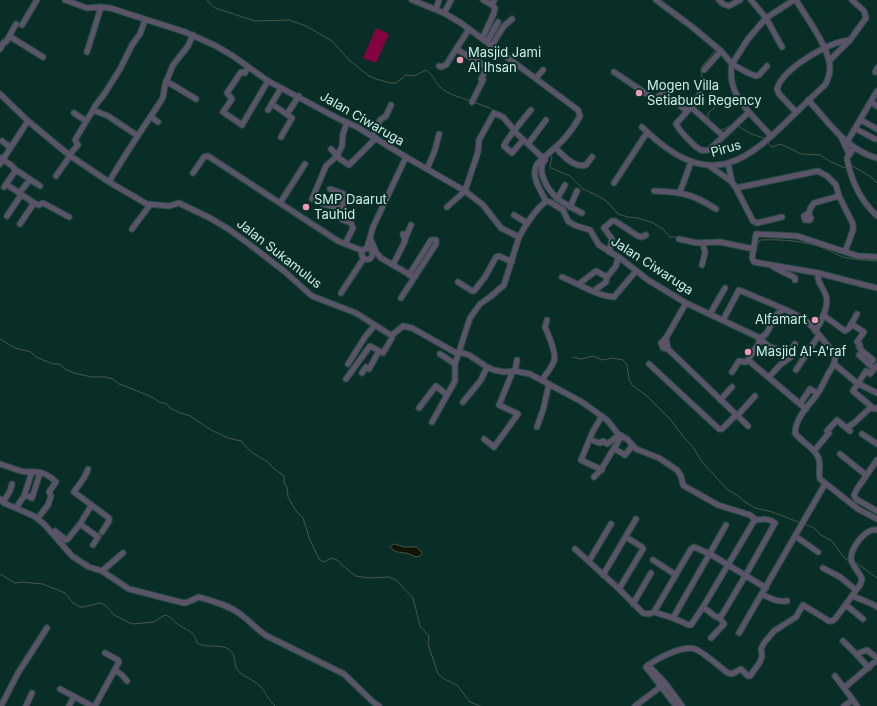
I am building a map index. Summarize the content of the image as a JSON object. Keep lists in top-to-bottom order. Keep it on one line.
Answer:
{"streets":{"street":["Jalan Ciwaruga","Pirus","Jalan Sukamulus"]},"places":["Masjid Jami Al Ihsan","Mogen Villa Setiabudi Regency","SMP Daarut Tauhid","Alfamart","Masjid Al-A'raf"]}
